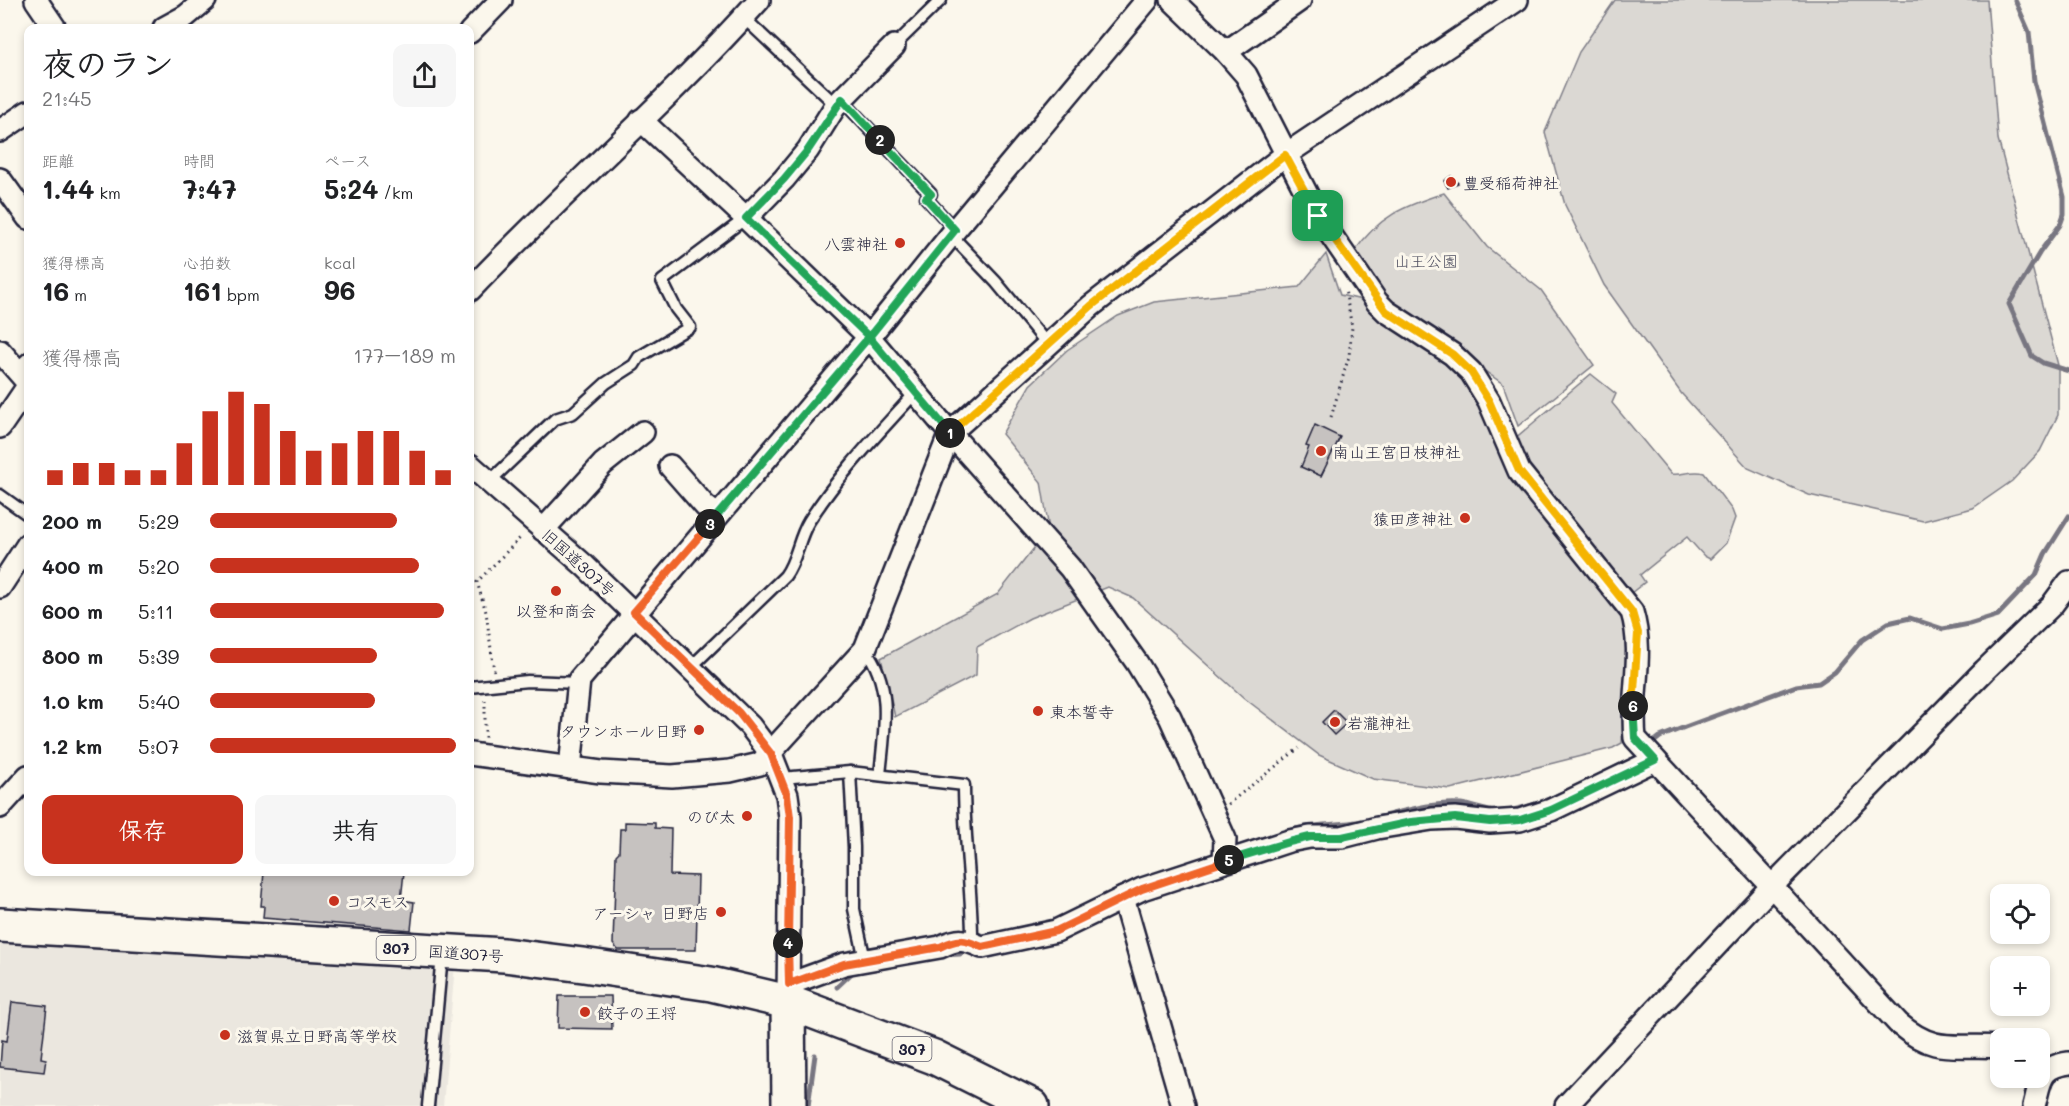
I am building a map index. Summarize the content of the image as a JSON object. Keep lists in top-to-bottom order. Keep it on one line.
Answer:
{"streets":{"highway":["307","国道307号"],"street":["旧国道307号"]},"crossings":[["旧国道307号","307"],["旧国道307号","国道307号"],["307","国道307号"]],"parks":["山王公園"],"places":["豊受稲荷神社","八雲神社","南山王宮日枝神社","猿田彦神社","以登和商会","東本誓寺","岩瀧神社","タウンホール日野","のび太","コスモス","アーシャ 日野店","餃子の王将","滋賀県立日野高等学校"],"page":{"heading":["夜のラン","21:45"],"pins":["2","1","3","6","5","4"],"stats":[["距離","1.44 km"],["時間","7:47"],["ペース","5:24 /km"],["獲得標高","16 m"],["心拍数","161 bpm"],["kcal","96"]],"chart":["獲得標高","177–189 m"],"list":[{"name":"200 m","note":"5:29"},{"name":"400 m","note":"5:20"},{"name":"600 m","note":"5:11"},{"name":"800 m","note":"5:39"},{"name":"1.0 km","note":"5:40"},{"name":"1.2 km","note":"5:07"}],"buttons":["保存","共有"],"map_buttons":["+","−"]}}
